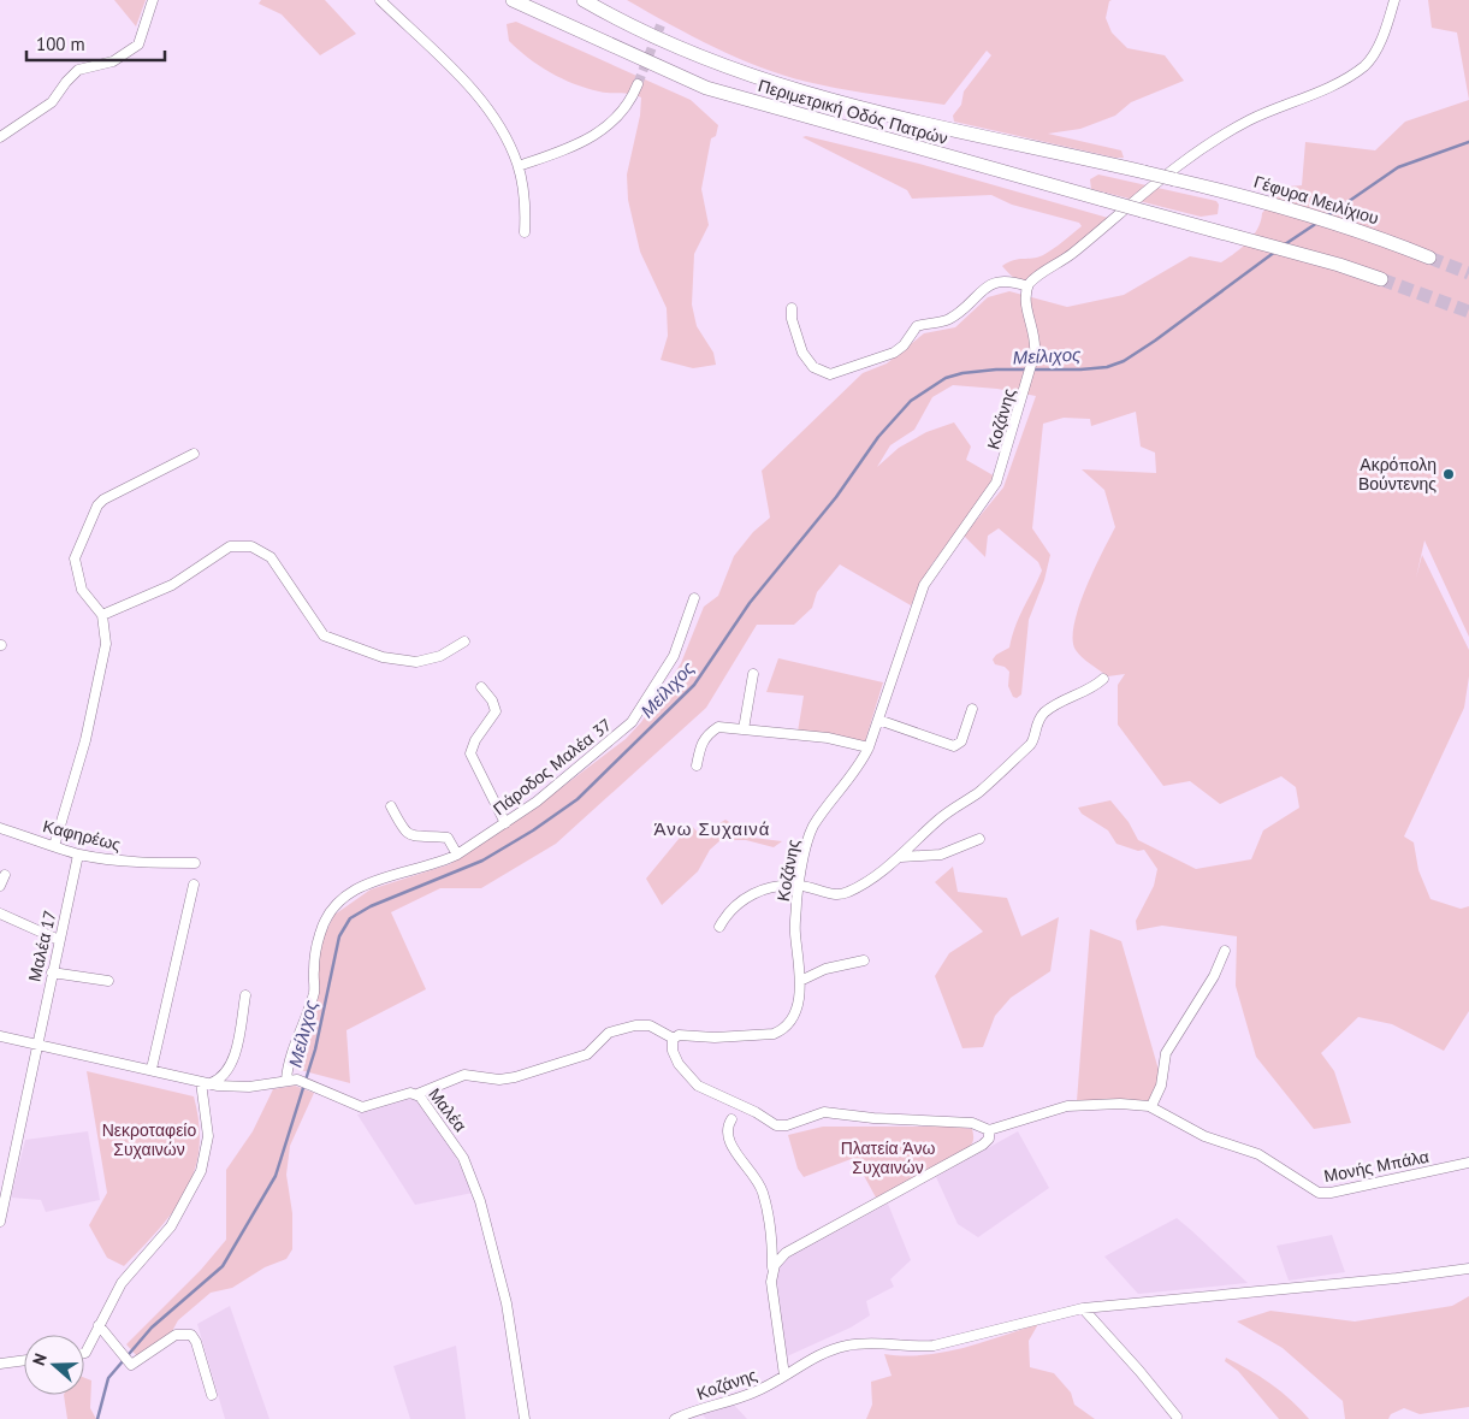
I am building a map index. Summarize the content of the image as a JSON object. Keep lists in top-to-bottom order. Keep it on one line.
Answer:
{"streets":{"highway":["Περιμετρική Οδός Πατρών","Γέφυρα Μειλίχιου"],"street":["Κοζάνης","Πάροδος Μαλέα 37","Καφηρέως","Μαλέα 17","Μαλέα","Μονής Μπάλα"]},"crossings":[["Περιμετρική Οδός Πατρών","Γέφυρα Μειλίχιου"],["Πάροδος Μαλέα 37","Μαλέα"],["Καφηρέως","Μαλέα 17"],["Μαλέα 17","Μαλέα"]],"districts":["Άνω Συχαινά"],"water":["Μείλιχος"],"parks":["Νεκροταφείο Συχαινών","Πλατεία Άνω Συχαινών"],"places":["Ακρόπολη Βούντενης"],"scale_bar":"100 m","north":"left"}
